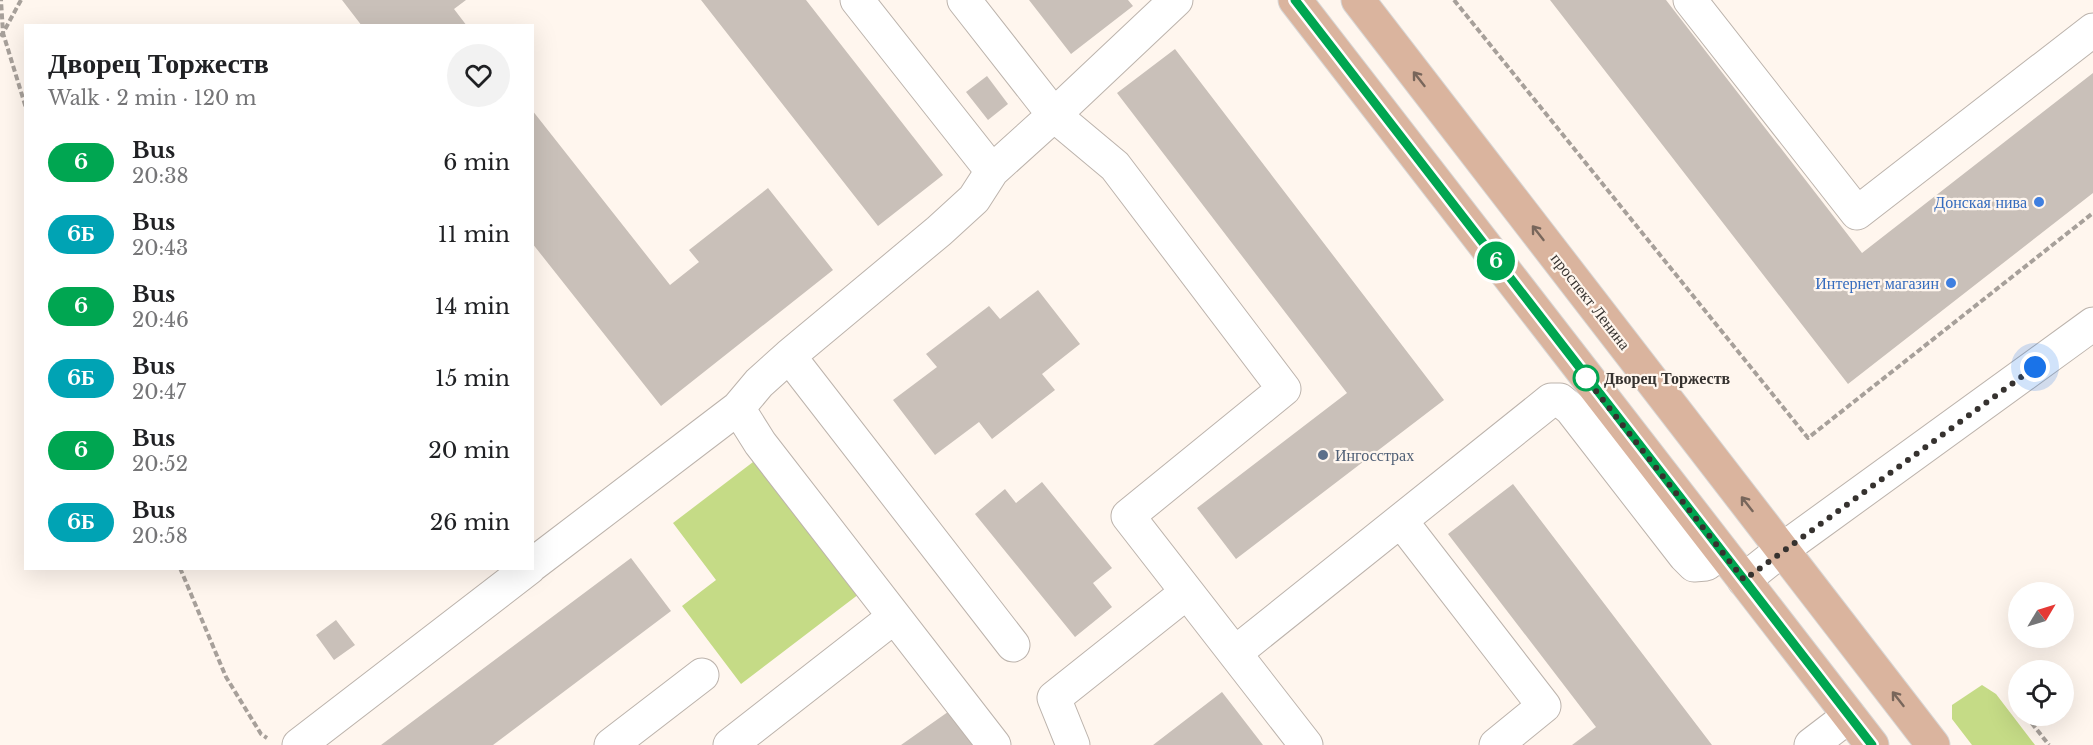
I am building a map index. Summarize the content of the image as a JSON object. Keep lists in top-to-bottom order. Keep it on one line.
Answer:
{"streets":{"main road":["проспект Ленина"]},"places":["Донская нива","Интернет магазин","Дворец Торжеств","Ингосстрах"],"lines":["bus line 6"],"north":"top right","page":{"on_map":"6","heading":["Дворец Торжеств","Walk · 2 min · 120 m"],"list":[{"mark":"6","name":"Bus","note":"20:38","value":"6 min"},{"mark":"6Б","name":"Bus","note":"20:43","value":"11 min"},{"mark":"6","name":"Bus","note":"20:46","value":"14 min"},{"mark":"6Б","name":"Bus","note":"20:47","value":"15 min"},{"mark":"6","name":"Bus","note":"20:52","value":"20 min"},{"mark":"6Б","name":"Bus","note":"20:58","value":"26 min"}]}}
